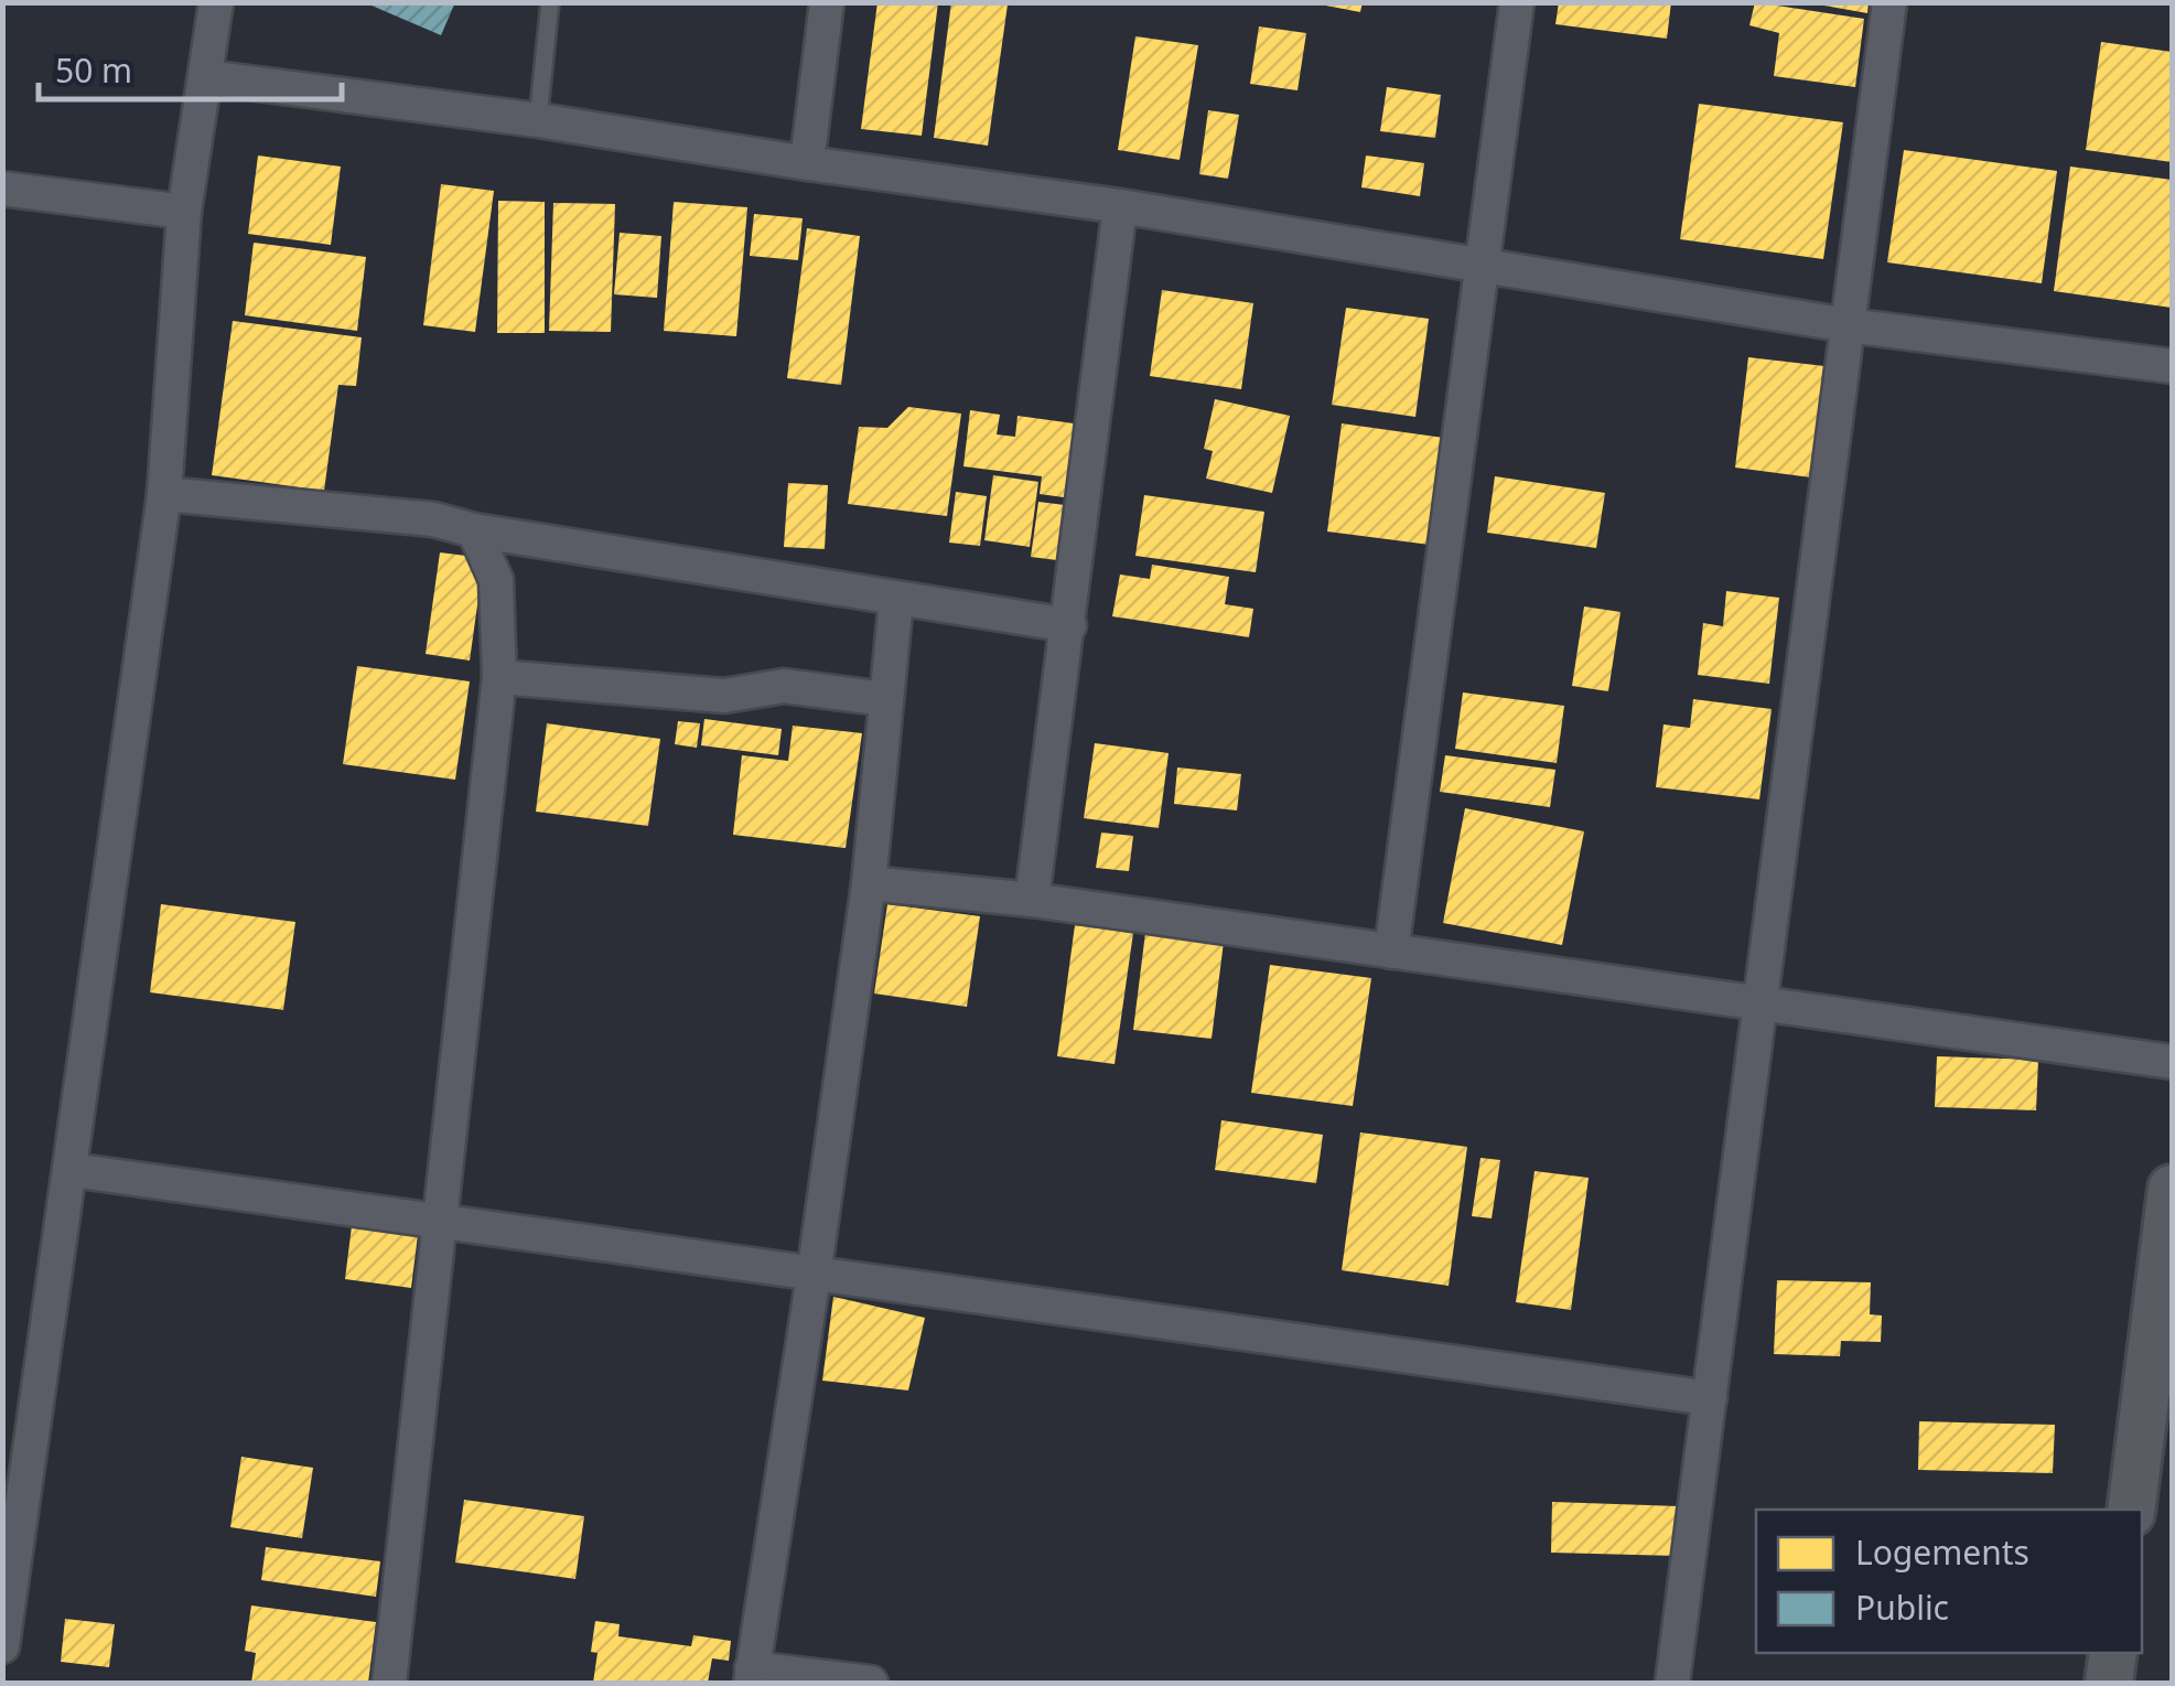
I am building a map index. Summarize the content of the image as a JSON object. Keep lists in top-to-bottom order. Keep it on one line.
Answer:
{"legend":["Logements","Public"],"scale_bar":"50 m"}
